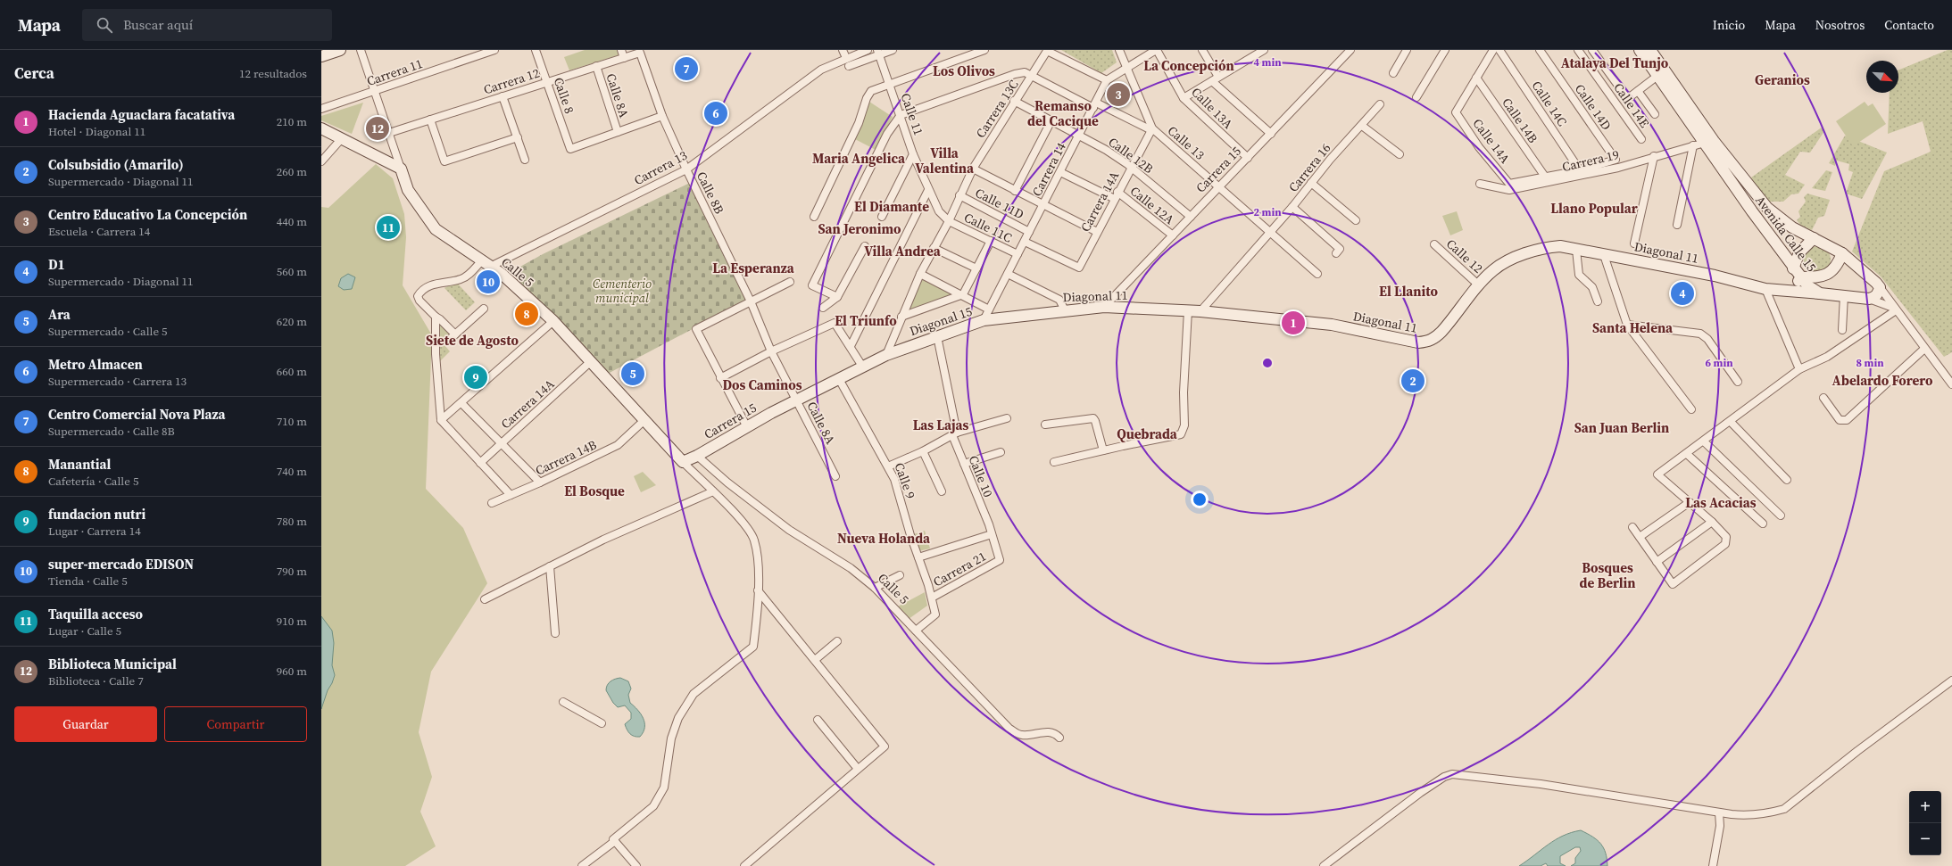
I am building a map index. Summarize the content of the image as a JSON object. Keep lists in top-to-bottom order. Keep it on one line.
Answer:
{"streets":{"street":["Carrera 11","Carrera 12","Calle 8","Calle 8A","Calle 14C","Calle 14E","Calle 14D","Calle 13A","Carrera 13C","Calle 11","Calle 14B","Calle 14A","Calle 13","Calle 12B","Carrera 19","Carrera 13","Carrera 16","Carrera 14","Carrera 15","Calle 8B","Carrera 14A","Calle 11D","Calle 12A","Calle 11C","Avenida Calle 15","Diagonal 11","Calle 12","Calle 5","Diagonal 15","Carrera 14B","Calle 10","Calle 9","Carrera 21"]},"crossings":[["Carrera 12","Calle 8"],["Carrera 12","Calle 8A"],["Carrera 12","Calle 8B"],["Calle 8","Calle 8A"],["Calle 8A","Carrera 15"],["Calle 8A","Calle 8B"],["Calle 14C","Calle 14D"],["Calle 13A","Carrera 15"],["Carrera 13C","Calle 11"],["Carrera 13C","Calle 12B"],["Carrera 13C","Carrera 15"],["Carrera 13C","Calle 11D"],["Carrera 13C","Calle 11C"],["Carrera 13C","Diagonal 15"],["Calle 11","Calle 11C"],["Calle 14B","Calle 14A"],["Calle 13","Carrera 16"],["Calle 13","Carrera 15"],["Calle 13","Carrera 14A"],["Calle 12B","Carrera 14"],["Calle 12B","Carrera 15"],["Calle 12B","Carrera 14A"],["Carrera 19","Avenida Calle 15"],["Carrera 13","Calle 8B"],["Carrera 13","Calle 5"],["Carrera 16","Diagonal 11"],["Carrera 14","Carrera 14A"],["Carrera 14","Calle 11D"],["Carrera 14","Calle 12A"],["Carrera 14","Calle 11C"],["Carrera 14","Diagonal 11"],["Carrera 14","Diagonal 15"],["Carrera 15","Calle 12A"],["Carrera 15","Diagonal 11"],["Carrera 15","Calle 5"],["Carrera 15","Diagonal 15"],["Carrera 15","Calle 9"],["Carrera 14A","Calle 12A"],["Carrera 14A","Calle 5"],["Avenida Calle 15","Diagonal 11"],["Diagonal 11","Calle 12"],["Diagonal 11","Diagonal 15"],["Calle 5","Carrera 14B"],["Calle 5","Calle 9"],["Calle 10","Carrera 21"],["Calle 9","Carrera 21"]],"districts":["Atalaya Del Tunjo","La Concepción","Los Olivos","Geranios","Remanso del Cacique","Villa Valentina","Maria Angelica","El Diamante","Llano Popular","San Jeronimo","Villa Andrea","La Esperanza","El Llanito","El Triunfo","Santa Helena","Siete de Agosto","Abelardo Forero","Dos Caminos","Las Lajas","San Juan Berlin","Quebrada","El Bosque","Las Acacias","Nueva Holanda","Bosques de Berlin"],"parks":["Cementerio municipal"],"north":"bottom right","page":{"header":"Mapa","search":"Buscar aquí","nav":["Inicio","Mapa","Nosotros","Contacto"],"heading":["Cerca","12 resultados"],"pins":["7","3","6","12","11","10","4","8","1","5","9","2"],"list":[{"mark":"1","name":"Hacienda Aguaclara facatativa","note":"Hotel · Diagonal 11","value":"210 m"},{"mark":"2","name":"Colsubsidio (Amarilo)","note":"Supermercado · Diagonal 11","value":"260 m"},{"mark":"3","name":"Centro Educativo La Concepción","note":"Escuela · Carrera 14","value":"440 m"},{"mark":"4","name":"D1","note":"Supermercado · Diagonal 11","value":"560 m"},{"mark":"5","name":"Ara","note":"Supermercado · Calle 5","value":"620 m"},{"mark":"6","name":"Metro Almacen","note":"Supermercado · Carrera 13","value":"660 m"},{"mark":"7","name":"Centro Comercial Nova Plaza","note":"Supermercado · Calle 8B","value":"710 m"},{"mark":"8","name":"Manantial","note":"Cafetería · Calle 5","value":"740 m"},{"mark":"9","name":"fundacion nutri","note":"Lugar · Carrera 14","value":"780 m"},{"mark":"10","name":"super-mercado EDISON","note":"Tienda · Calle 5","value":"790 m"},{"mark":"11","name":"Taquilla acceso","note":"Lugar · Calle 5","value":"910 m"},{"mark":"12","name":"Biblioteca Municipal","note":"Biblioteca · Calle 7","value":"960 m"}],"buttons":["Guardar","Compartir"],"map_buttons":["+","−"]},"rings":["4 min","2 min","6 min","8 min"]}
